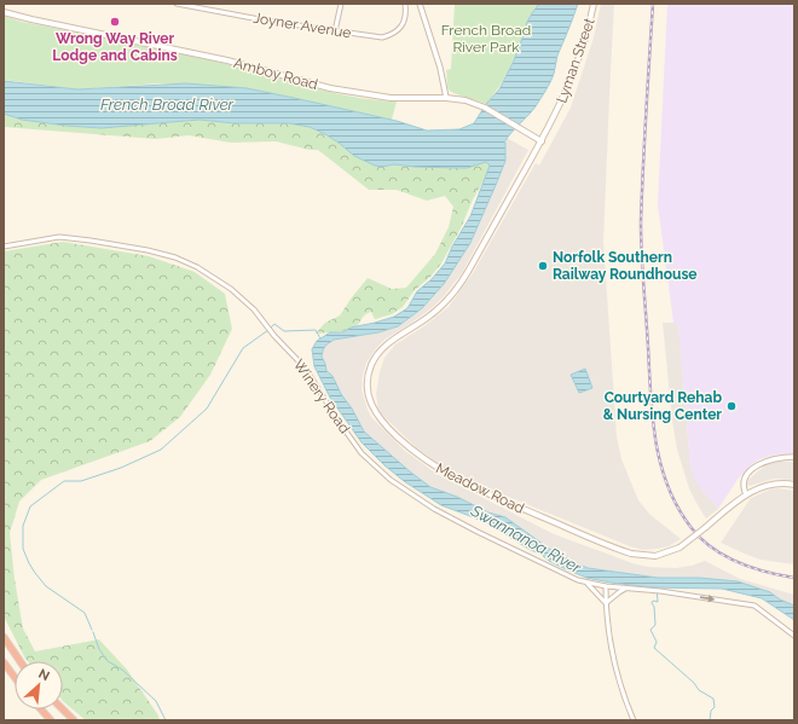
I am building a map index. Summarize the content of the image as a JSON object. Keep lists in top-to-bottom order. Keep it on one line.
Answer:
{"streets":{"main road":["Lyman Street","Amboy Road","Meadow Road"],"street":["Joyner Avenue","Winery Road"]},"crossings":[["Lyman Street","Amboy Road"],["Lyman Street","Meadow Road"],["Amboy Road","Meadow Road"]],"water":["French Broad River","Swannanoa River"],"parks":["French Broad River Park"],"places":["Wrong Way River Lodge and Cabins","Norfolk Southern Railway Roundhouse","Courtyard Rehab & Nursing Center"],"north":"top right"}
